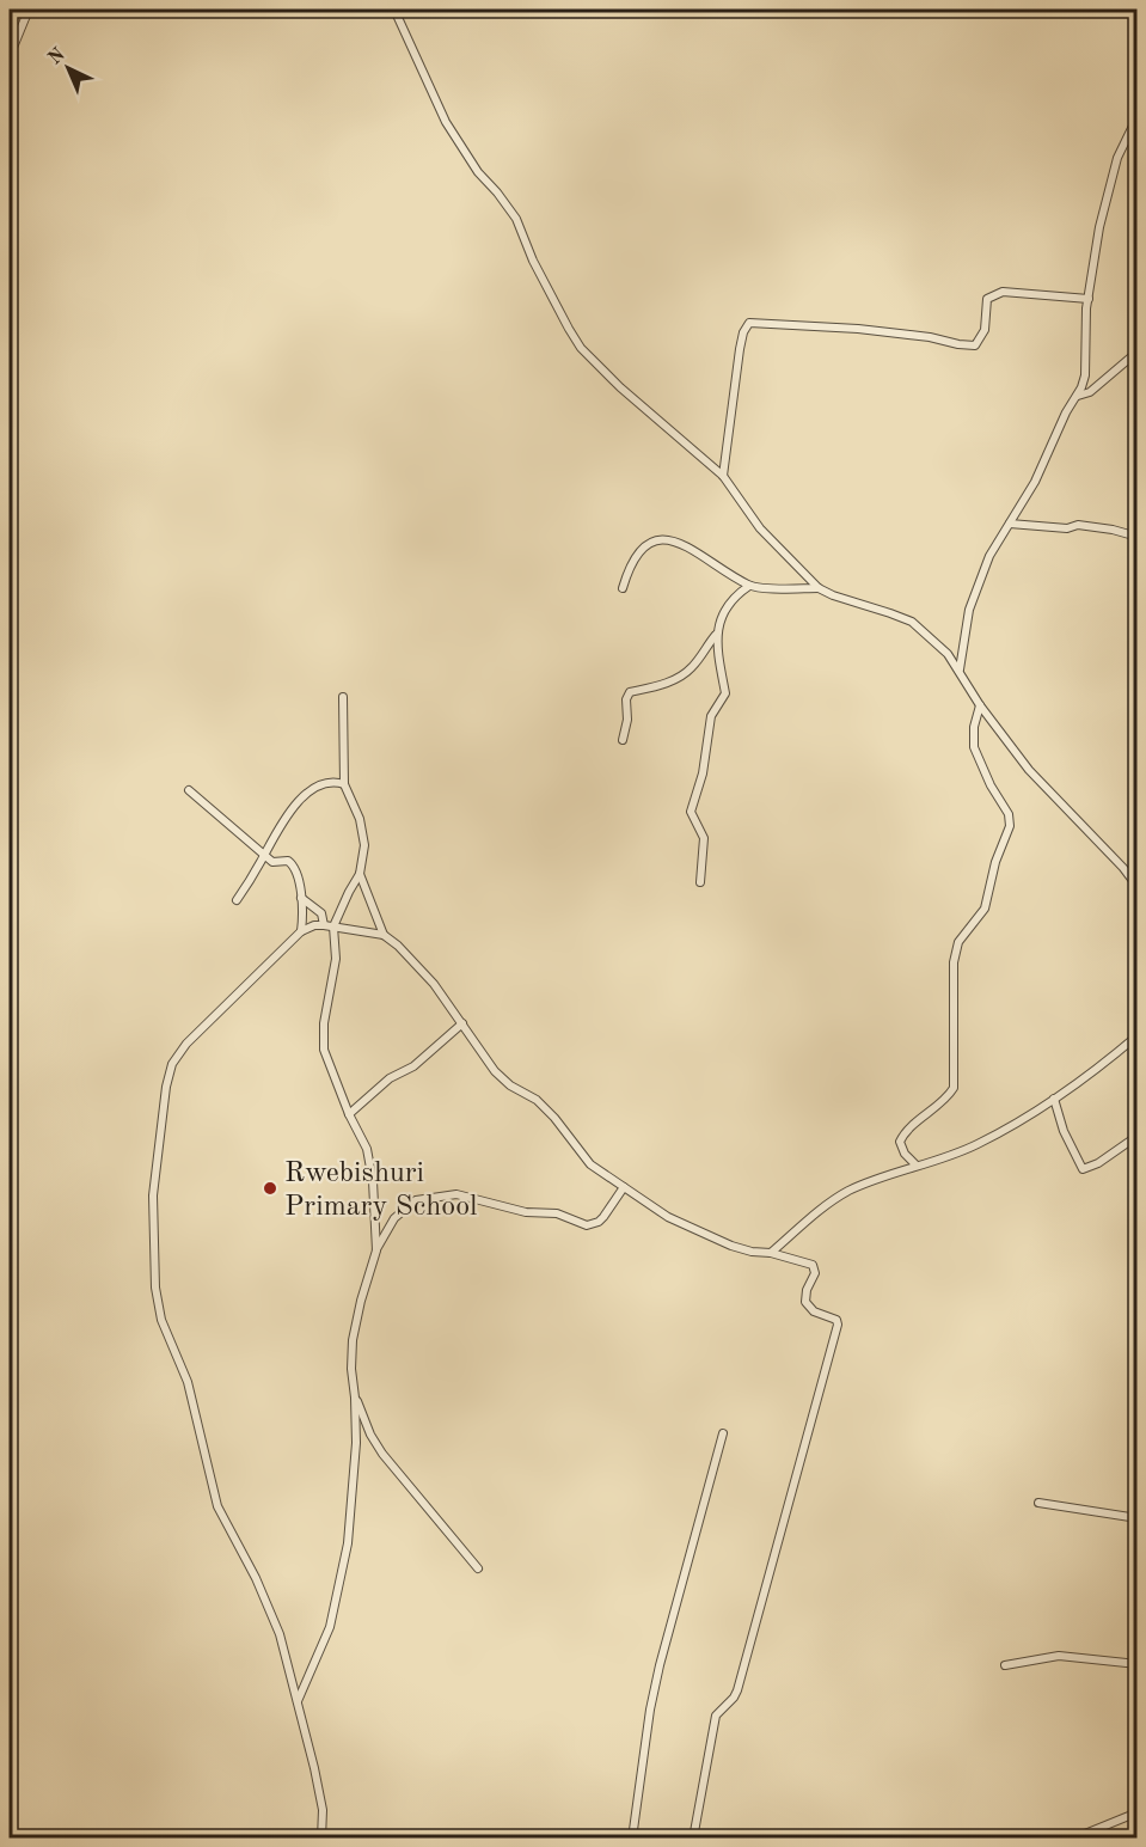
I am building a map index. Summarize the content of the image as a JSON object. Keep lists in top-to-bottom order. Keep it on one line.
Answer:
{"places":["Rwebishuri Primary School"],"north":"top left"}
